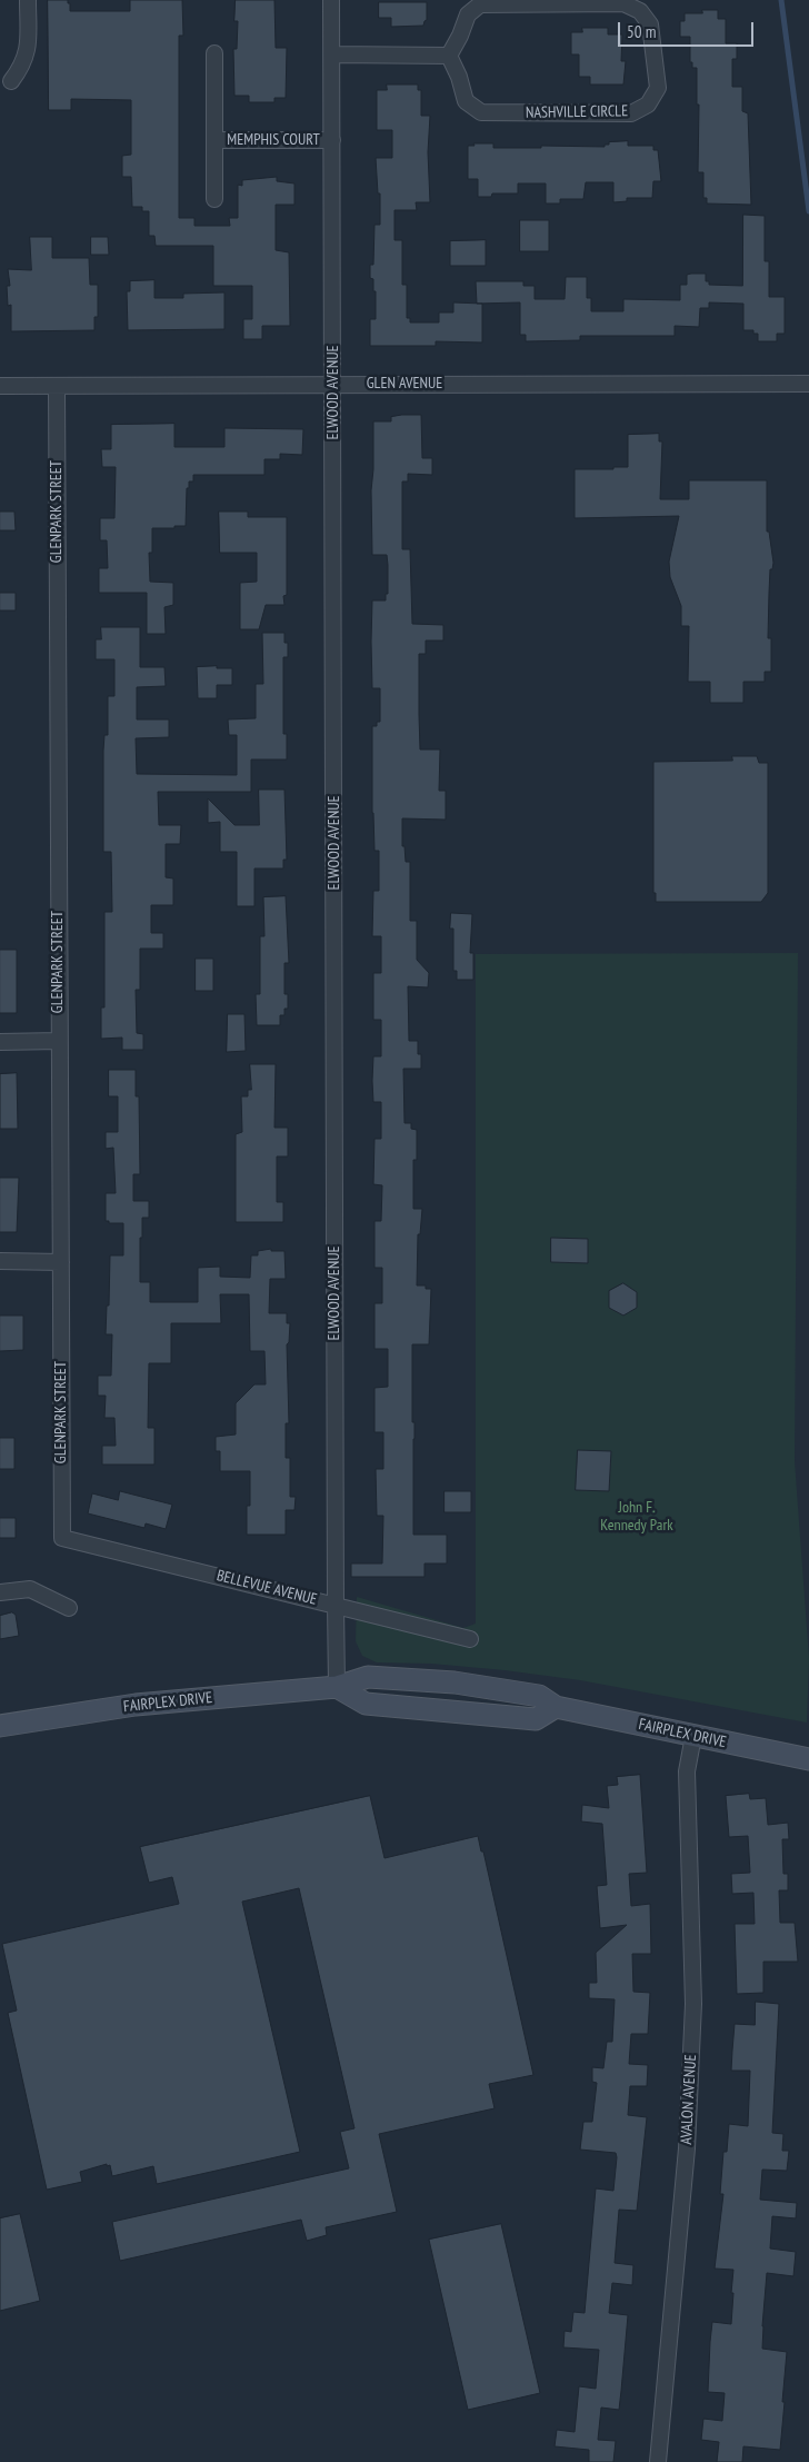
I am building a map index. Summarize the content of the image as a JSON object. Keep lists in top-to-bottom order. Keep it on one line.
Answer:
{"streets":{"main road":["FAIRPLEX DRIVE"],"street":["NASHVILLE CIRCLE","MEMPHIS COURT","GLEN AVENUE","ELWOOD AVENUE","GLENPARK STREET","BELLEVUE AVENUE","AVALON AVENUE"]},"crossings":[["MEMPHIS COURT","ELWOOD AVENUE"],["GLEN AVENUE","ELWOOD AVENUE"],["GLEN AVENUE","GLENPARK STREET"],["ELWOOD AVENUE","BELLEVUE AVENUE"],["ELWOOD AVENUE","FAIRPLEX DRIVE"],["GLENPARK STREET","BELLEVUE AVENUE"],["FAIRPLEX DRIVE","AVALON AVENUE"]],"parks":["John F. Kennedy Park"],"scale_bar":"50 m"}
